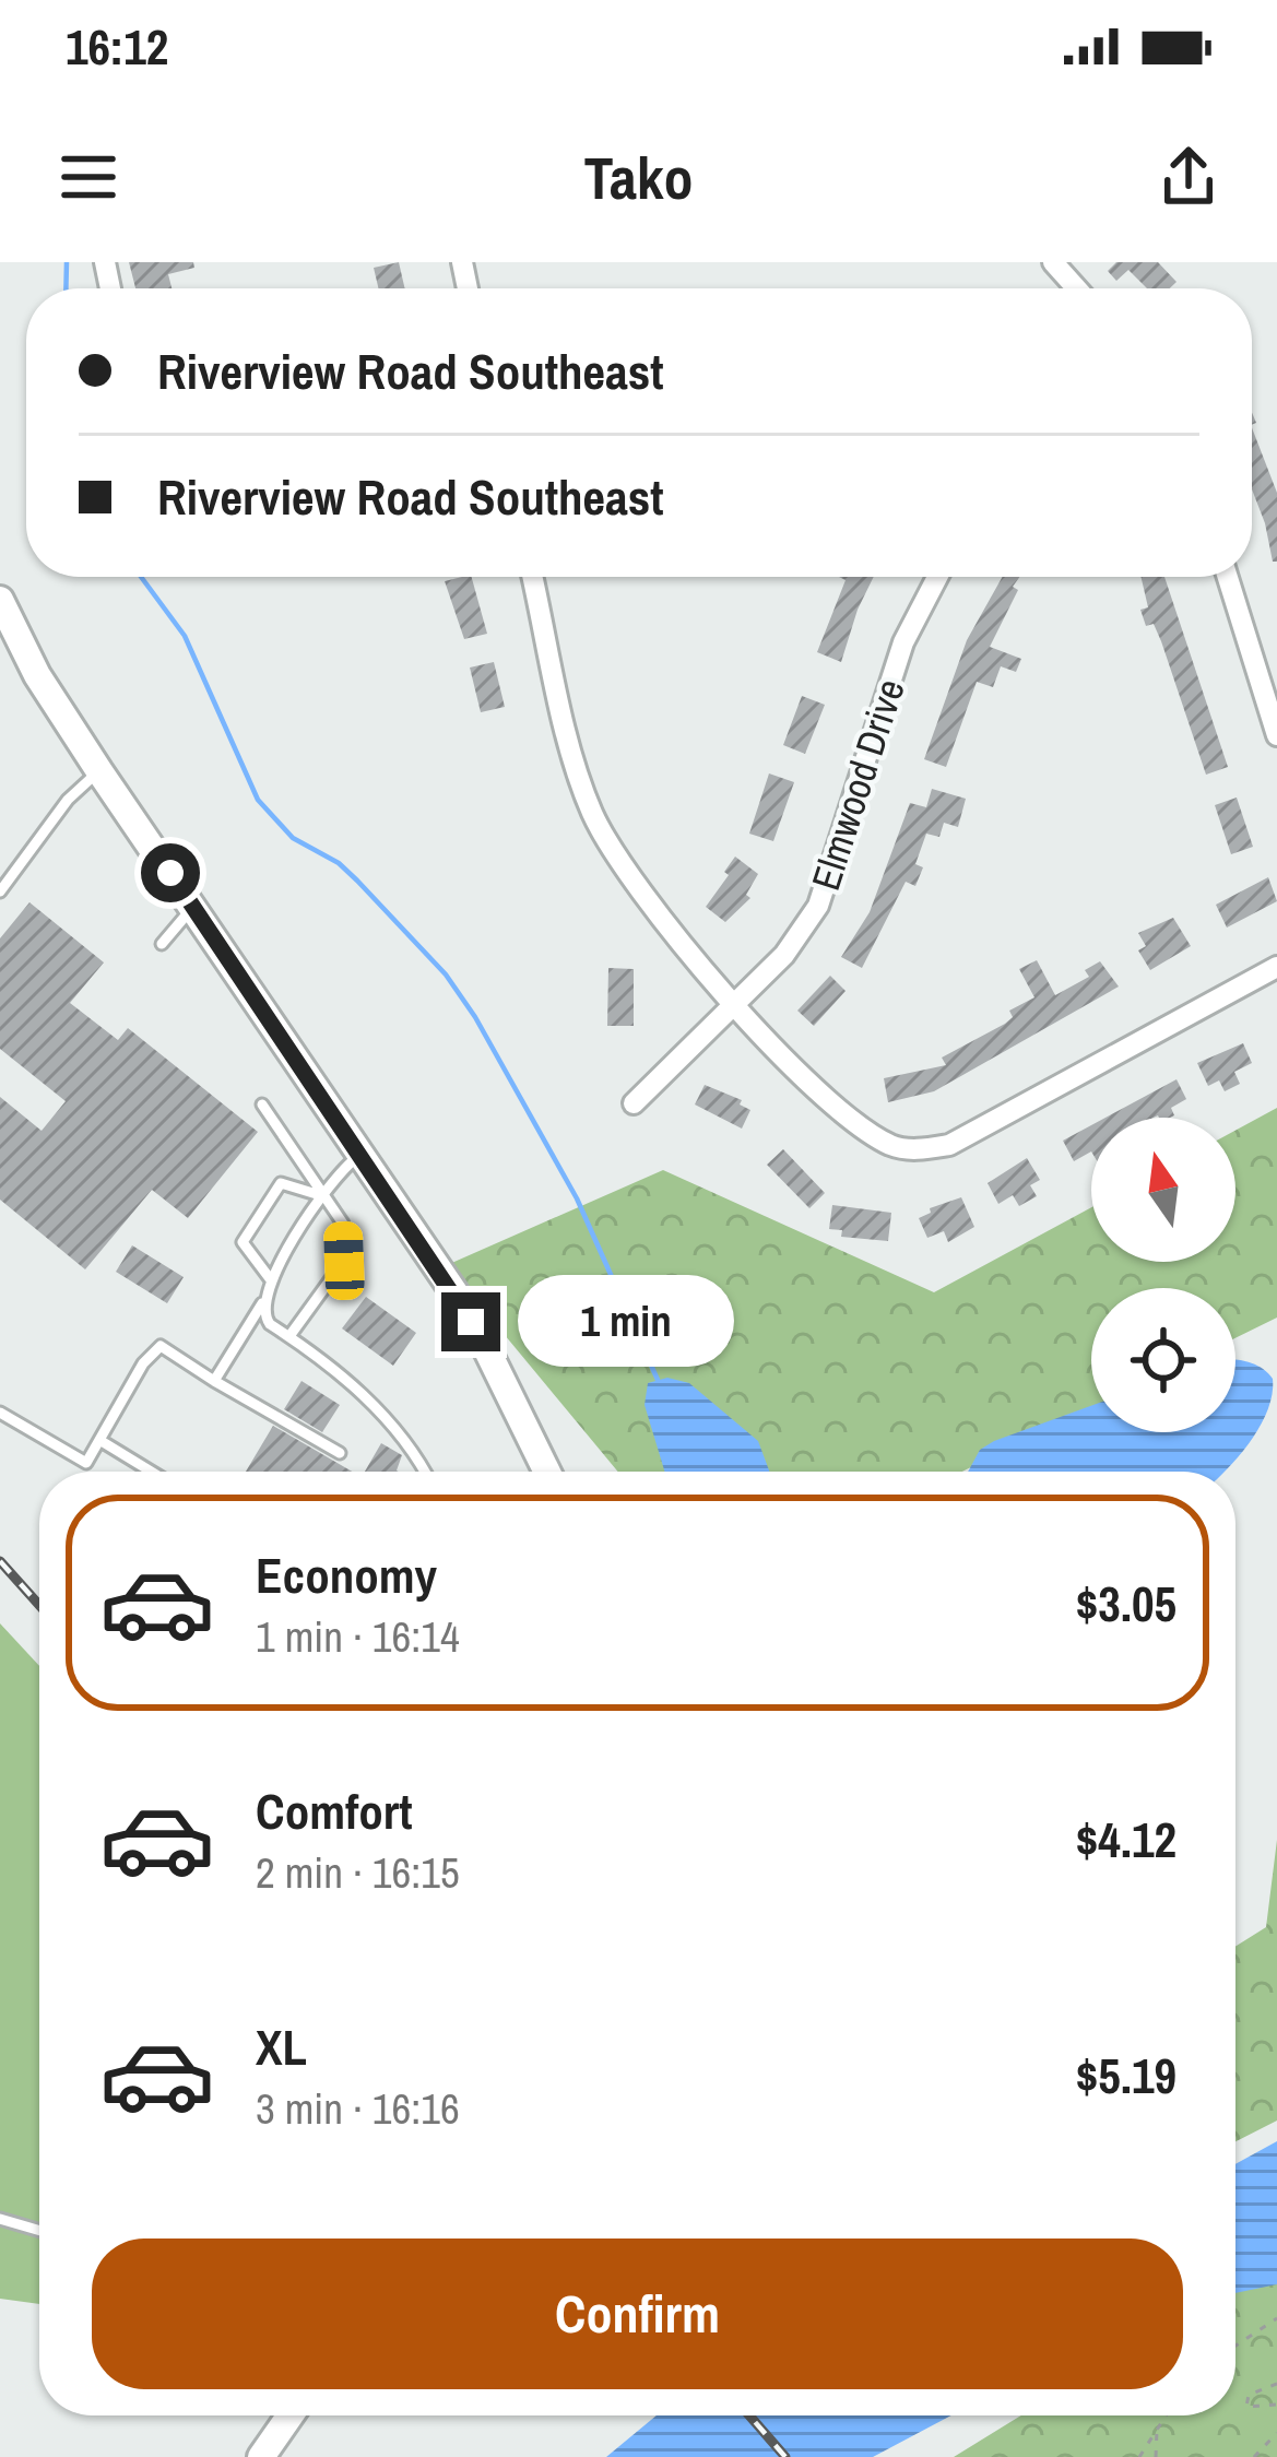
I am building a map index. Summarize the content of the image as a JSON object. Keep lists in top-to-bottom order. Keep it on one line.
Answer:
{"streets":{"street":["Elmwood Drive"]},"north":"top","page":{"status":"16:12","header":"Tako","banner":["Riverview Road Southeast","Riverview Road Southeast"],"bubble":"1 min","list":[{"name":"Economy","note":"1 min · 16:14","value":"$3.05"},{"name":"Comfort","note":"2 min · 16:15","value":"$4.12"},{"name":"XL","note":"3 min · 16:16","value":"$5.19"}],"buttons":"Confirm"}}
